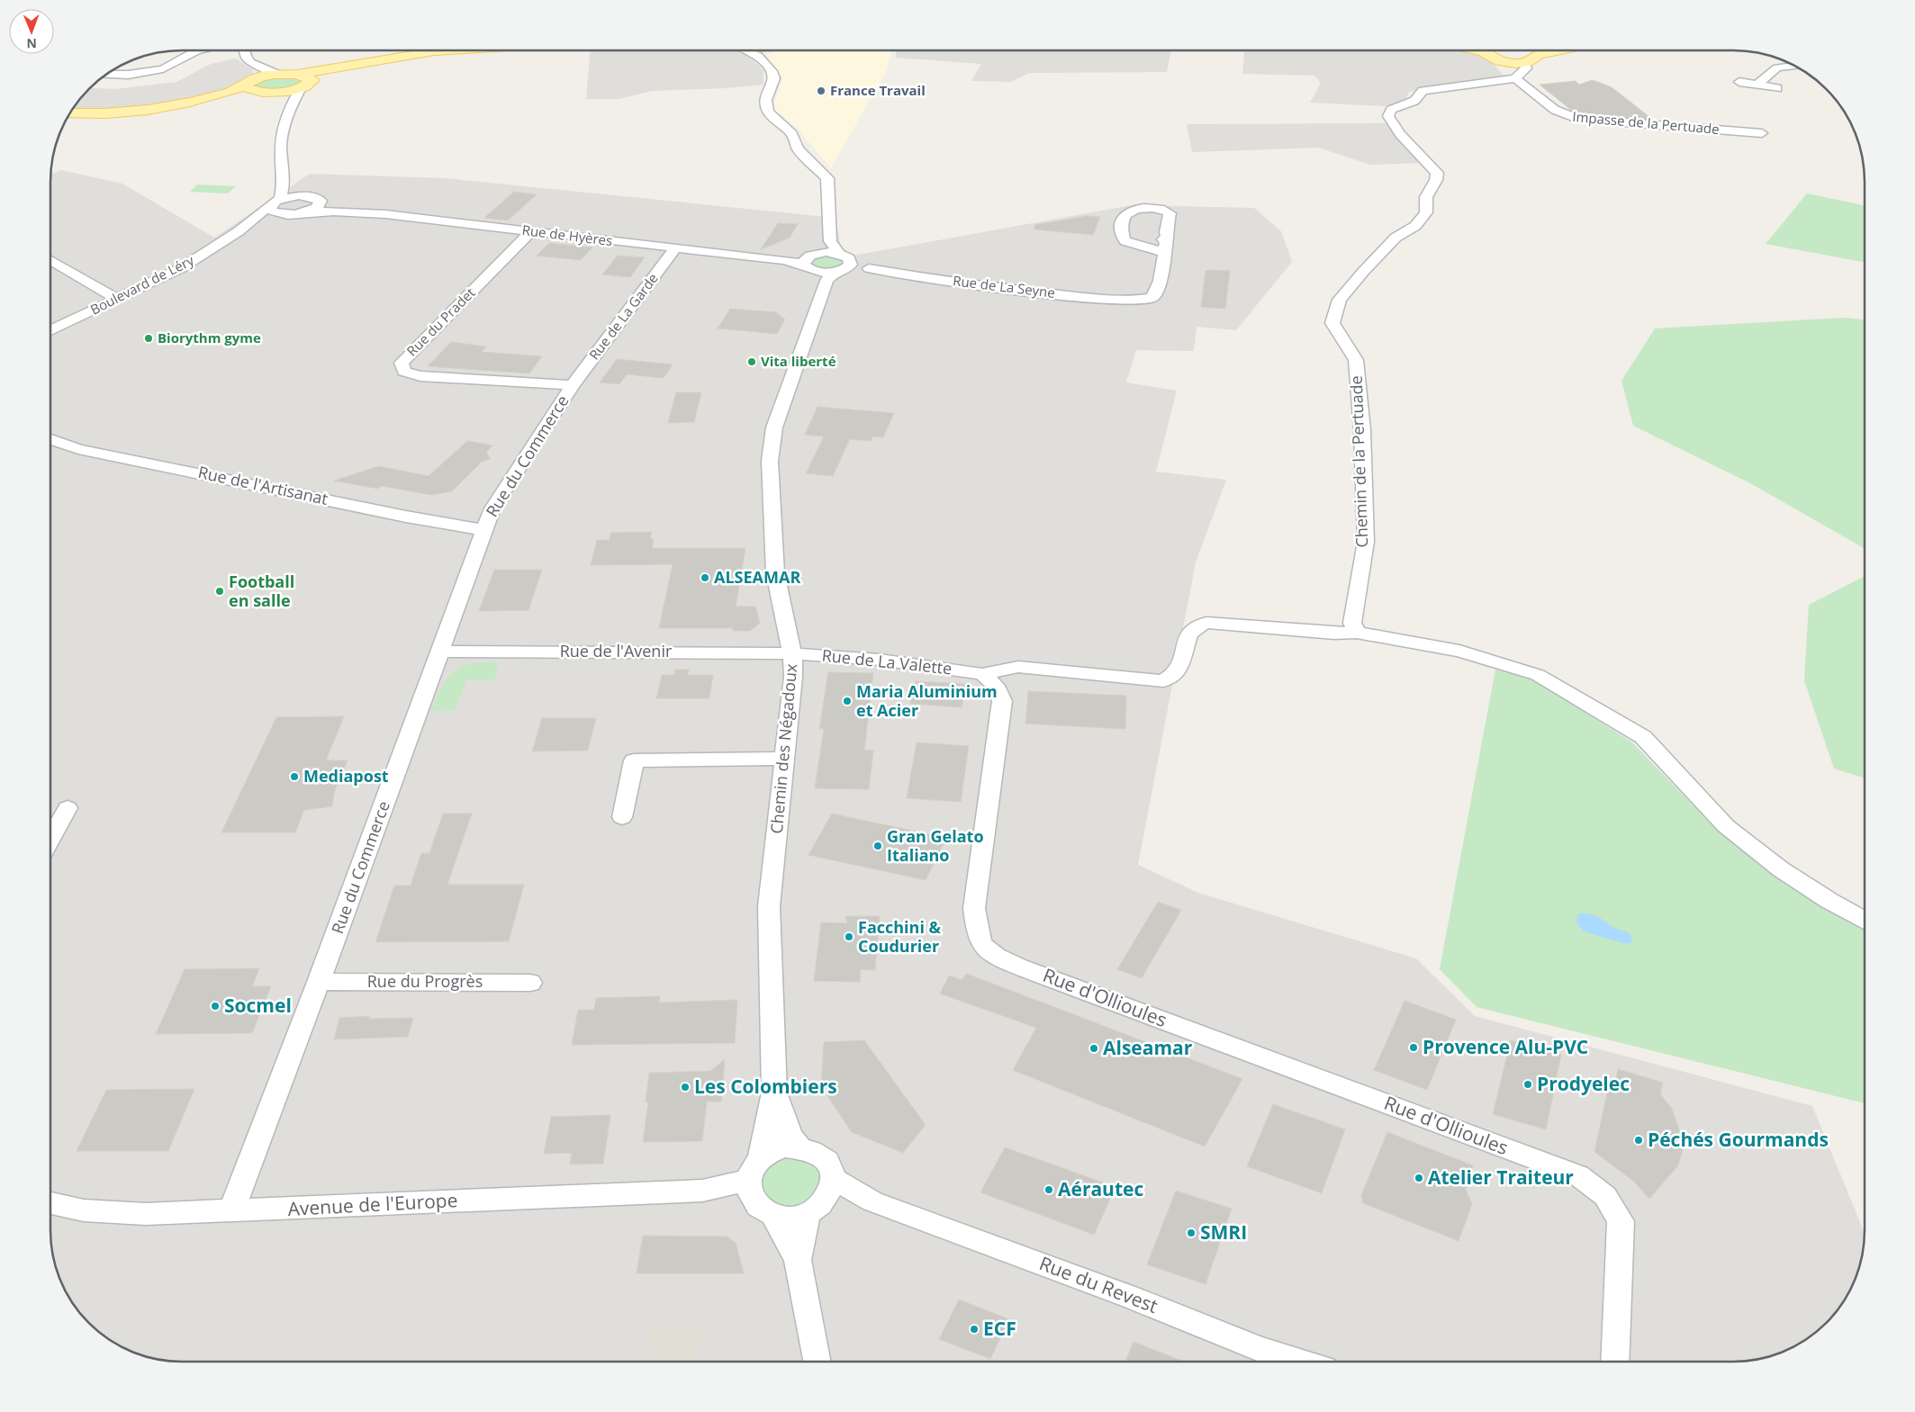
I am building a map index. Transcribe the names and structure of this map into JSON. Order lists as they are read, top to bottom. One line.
{"streets":{"street":["Impasse de la Pertuade","Rue de Hyères","Boulevard de Léry","Rue de La Seyne","Rue de La Garde","Rue du Pradet","Rue du Commerce","Chemin de la Pertuade","Rue de l'Artisanat","Rue de l'Avenir","Rue de La Valette","Chemin des Négadoux","Rue du Progrès","Rue d'Ollioules","Avenue de l'Europe","Rue du Revest"]},"crossings":[["Impasse de la Pertuade","Chemin de la Pertuade"],["Rue de Hyères","Boulevard de Léry"],["Rue de Hyères","Rue de La Seyne"],["Rue de Hyères","Rue de La Garde"],["Rue de Hyères","Rue du Pradet"],["Rue de Hyères","Chemin des Négadoux"],["Rue de La Seyne","Chemin des Négadoux"],["Rue de La Garde","Rue du Pradet"],["Rue de La Garde","Rue du Commerce"],["Rue du Pradet","Rue du Commerce"],["Rue du Commerce","Rue de l'Artisanat"],["Rue du Commerce","Rue de l'Avenir"],["Rue du Commerce","Rue du Progrès"],["Rue du Commerce","Avenue de l'Europe"],["Rue de l'Avenir","Rue de La Valette"],["Rue de l'Avenir","Chemin des Négadoux"],["Rue de La Valette","Chemin des Négadoux"],["Rue de La Valette","Rue d'Ollioules"],["Chemin des Négadoux","Avenue de l'Europe"],["Chemin des Négadoux","Rue du Revest"],["Avenue de l'Europe","Rue du Revest"]],"places":["France Travail","Biorythm gyme","Vita liberté","ALSEAMAR","Football en salle","Maria Aluminium et Acier","Mediapost","Gran Gelato Italiano","Facchini & Coudurier","Socmel","Provence Alu-PVC","Alseamar","Prodyelec","Les Colombiers","Péchés Gourmands","Atelier Traiteur","Aérautec","SMRI","ECF"],"north":"bottom"}
